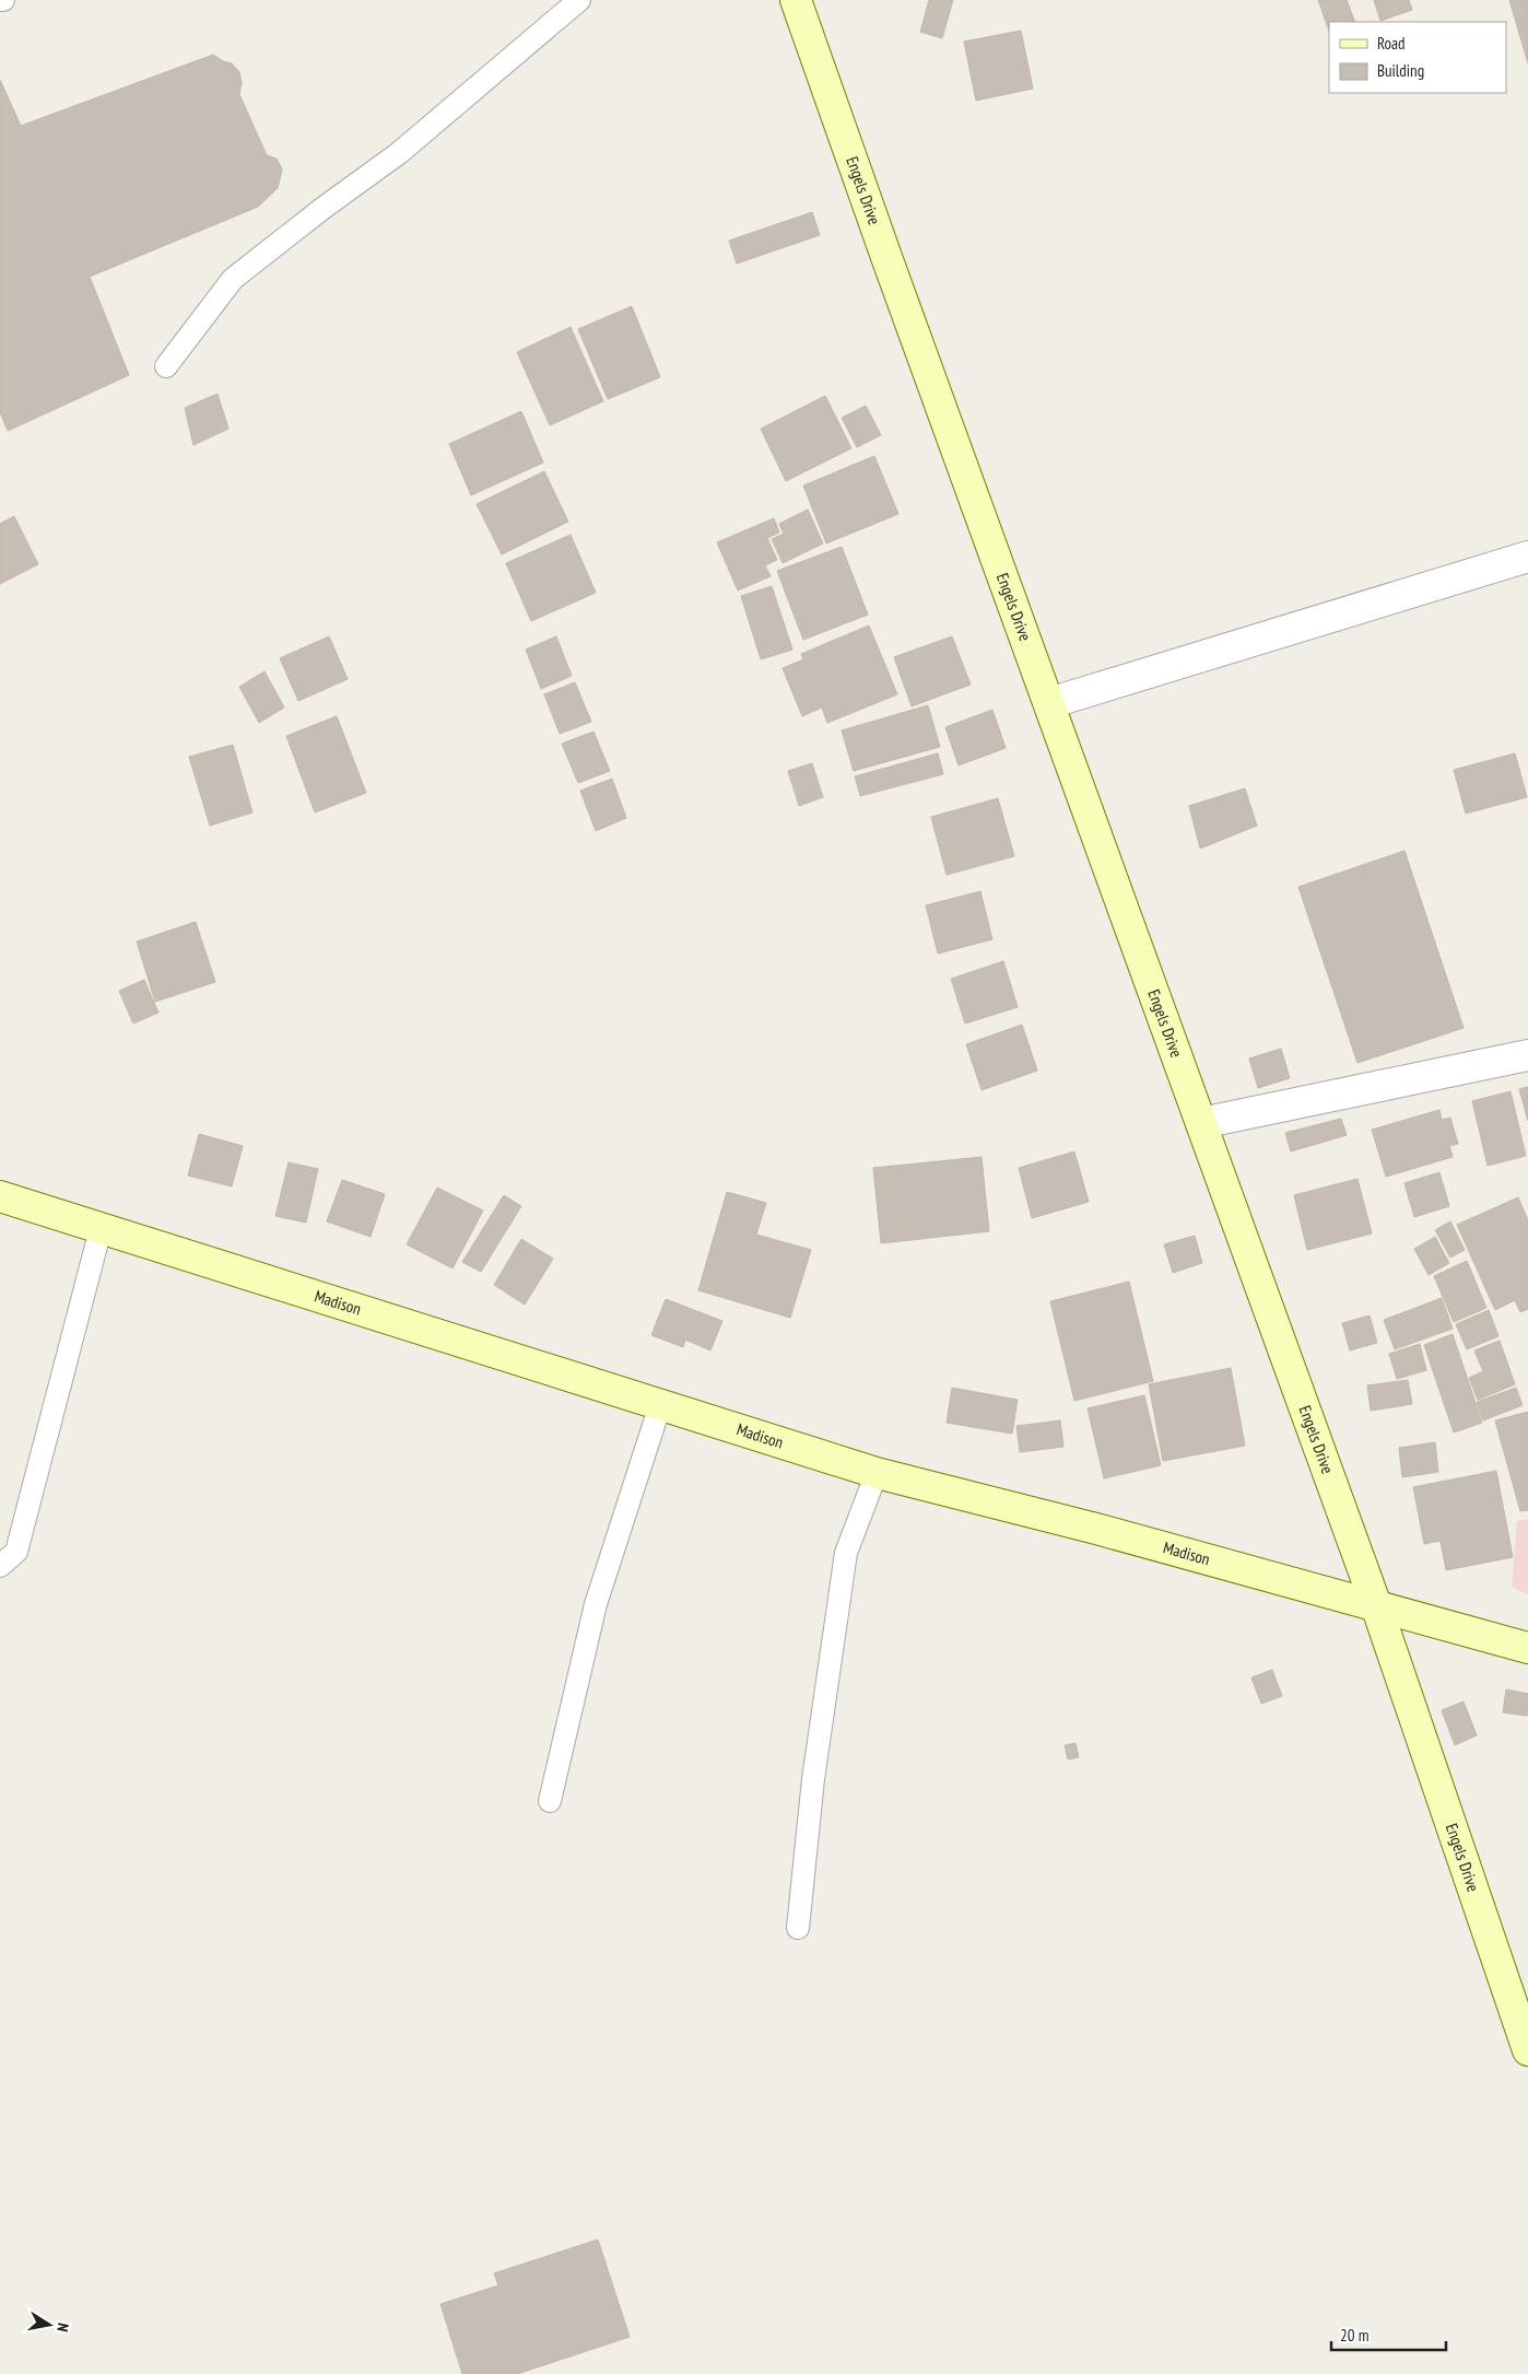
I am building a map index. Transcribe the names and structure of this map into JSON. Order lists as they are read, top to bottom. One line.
{"streets":{"street":["Engels Drive","Madison"]},"crossings":[["Engels Drive","Madison"]],"legend":["Road","Building"],"scale_bar":"20 m","north":"right"}
